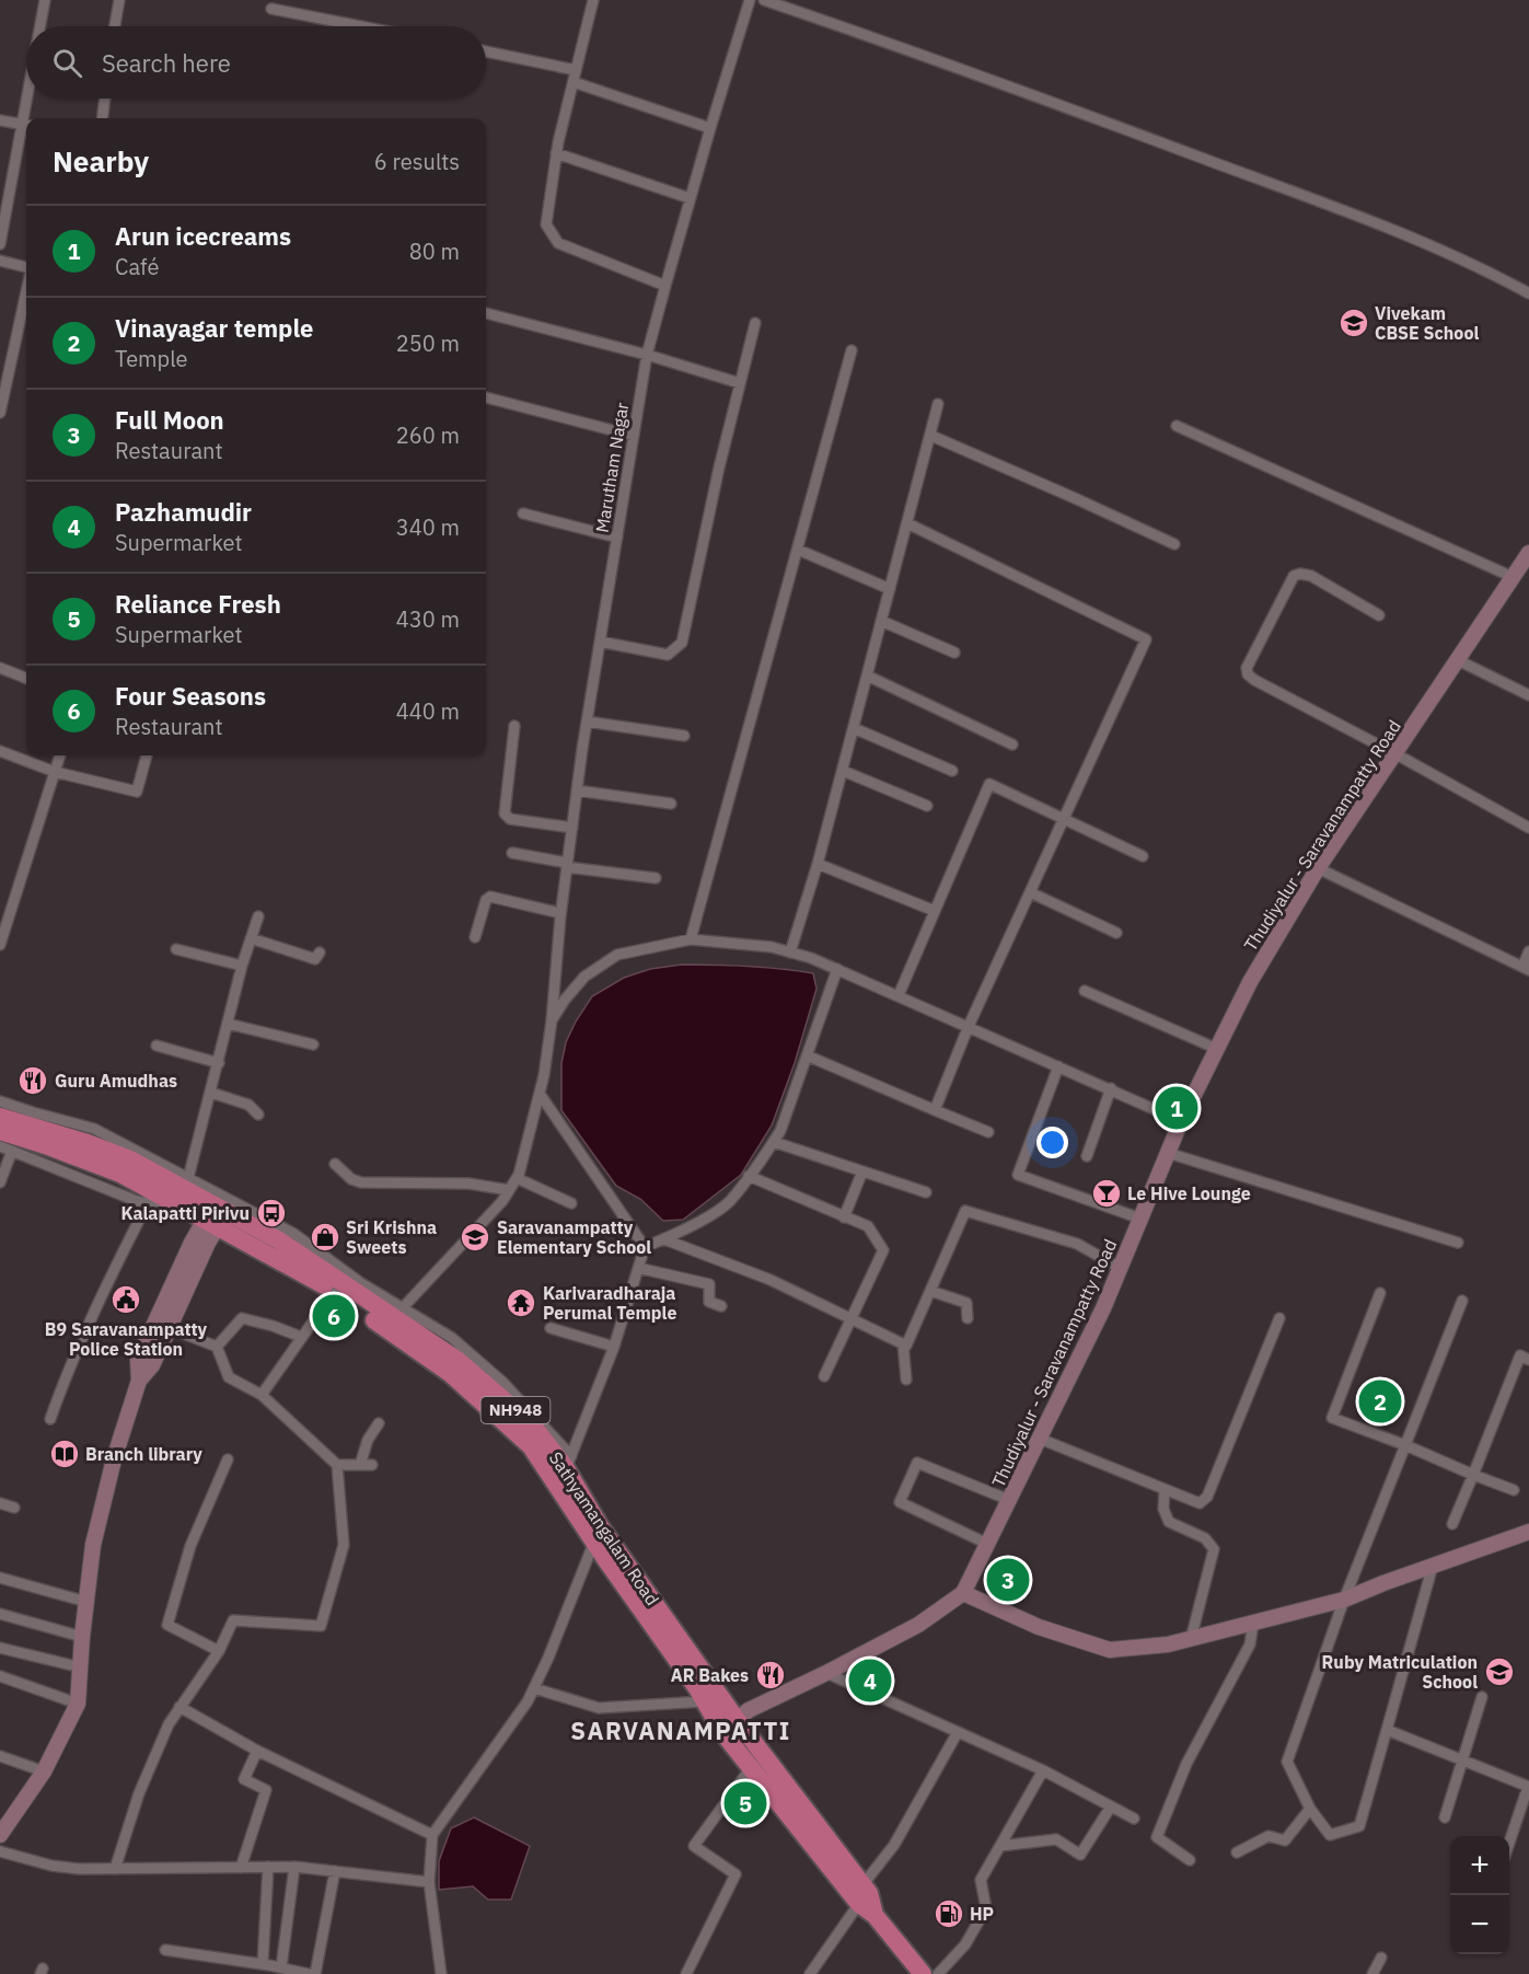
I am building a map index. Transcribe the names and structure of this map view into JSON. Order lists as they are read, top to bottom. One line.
{"streets":{"highway":["NH948","Sathyamangalam Road"],"main road":["Thudiyalur - Saravanampatty Road"],"street":["Marutham Nagar"]},"crossings":[["Marutham Nagar","Sathyamangalam Road"],["Thudiyalur - Saravanampatty Road","NH948"],["Thudiyalur - Saravanampatty Road","Sathyamangalam Road"],["NH948","Sathyamangalam Road"]],"districts":["SARVANAMPATTI"],"places":{"school or university":["Vivekam CBSE School","Saravanampatty Elementary School","Ruby Matriculation School"],"restaurant":["Guru Amudhas","AR Bakes"],"bar":["Le Hive Lounge"],"bus stop":["Kalapatti Pirivu"],"shop":["Sri Krishna Sweets"],"public building":["B9 Saravanampatty Police Station"],"temple":["Karivaradharaja Perumal Temple"],"library":["Branch library"],"fuel station":["HP"]},"page":{"search":"Search here","heading":["Nearby","6 results"],"list":[{"mark":"1","name":"Arun icecreams","note":"Café","value":"80 m"},{"mark":"2","name":"Vinayagar temple","note":"Temple","value":"250 m"},{"mark":"3","name":"Full Moon","note":"Restaurant","value":"260 m"},{"mark":"4","name":"Pazhamudir","note":"Supermarket","value":"340 m"},{"mark":"5","name":"Reliance Fresh","note":"Supermarket","value":"430 m"},{"mark":"6","name":"Four Seasons","note":"Restaurant","value":"440 m"}],"pins":["1","6","2","3","4","5"],"map_buttons":["+","−"]}}
